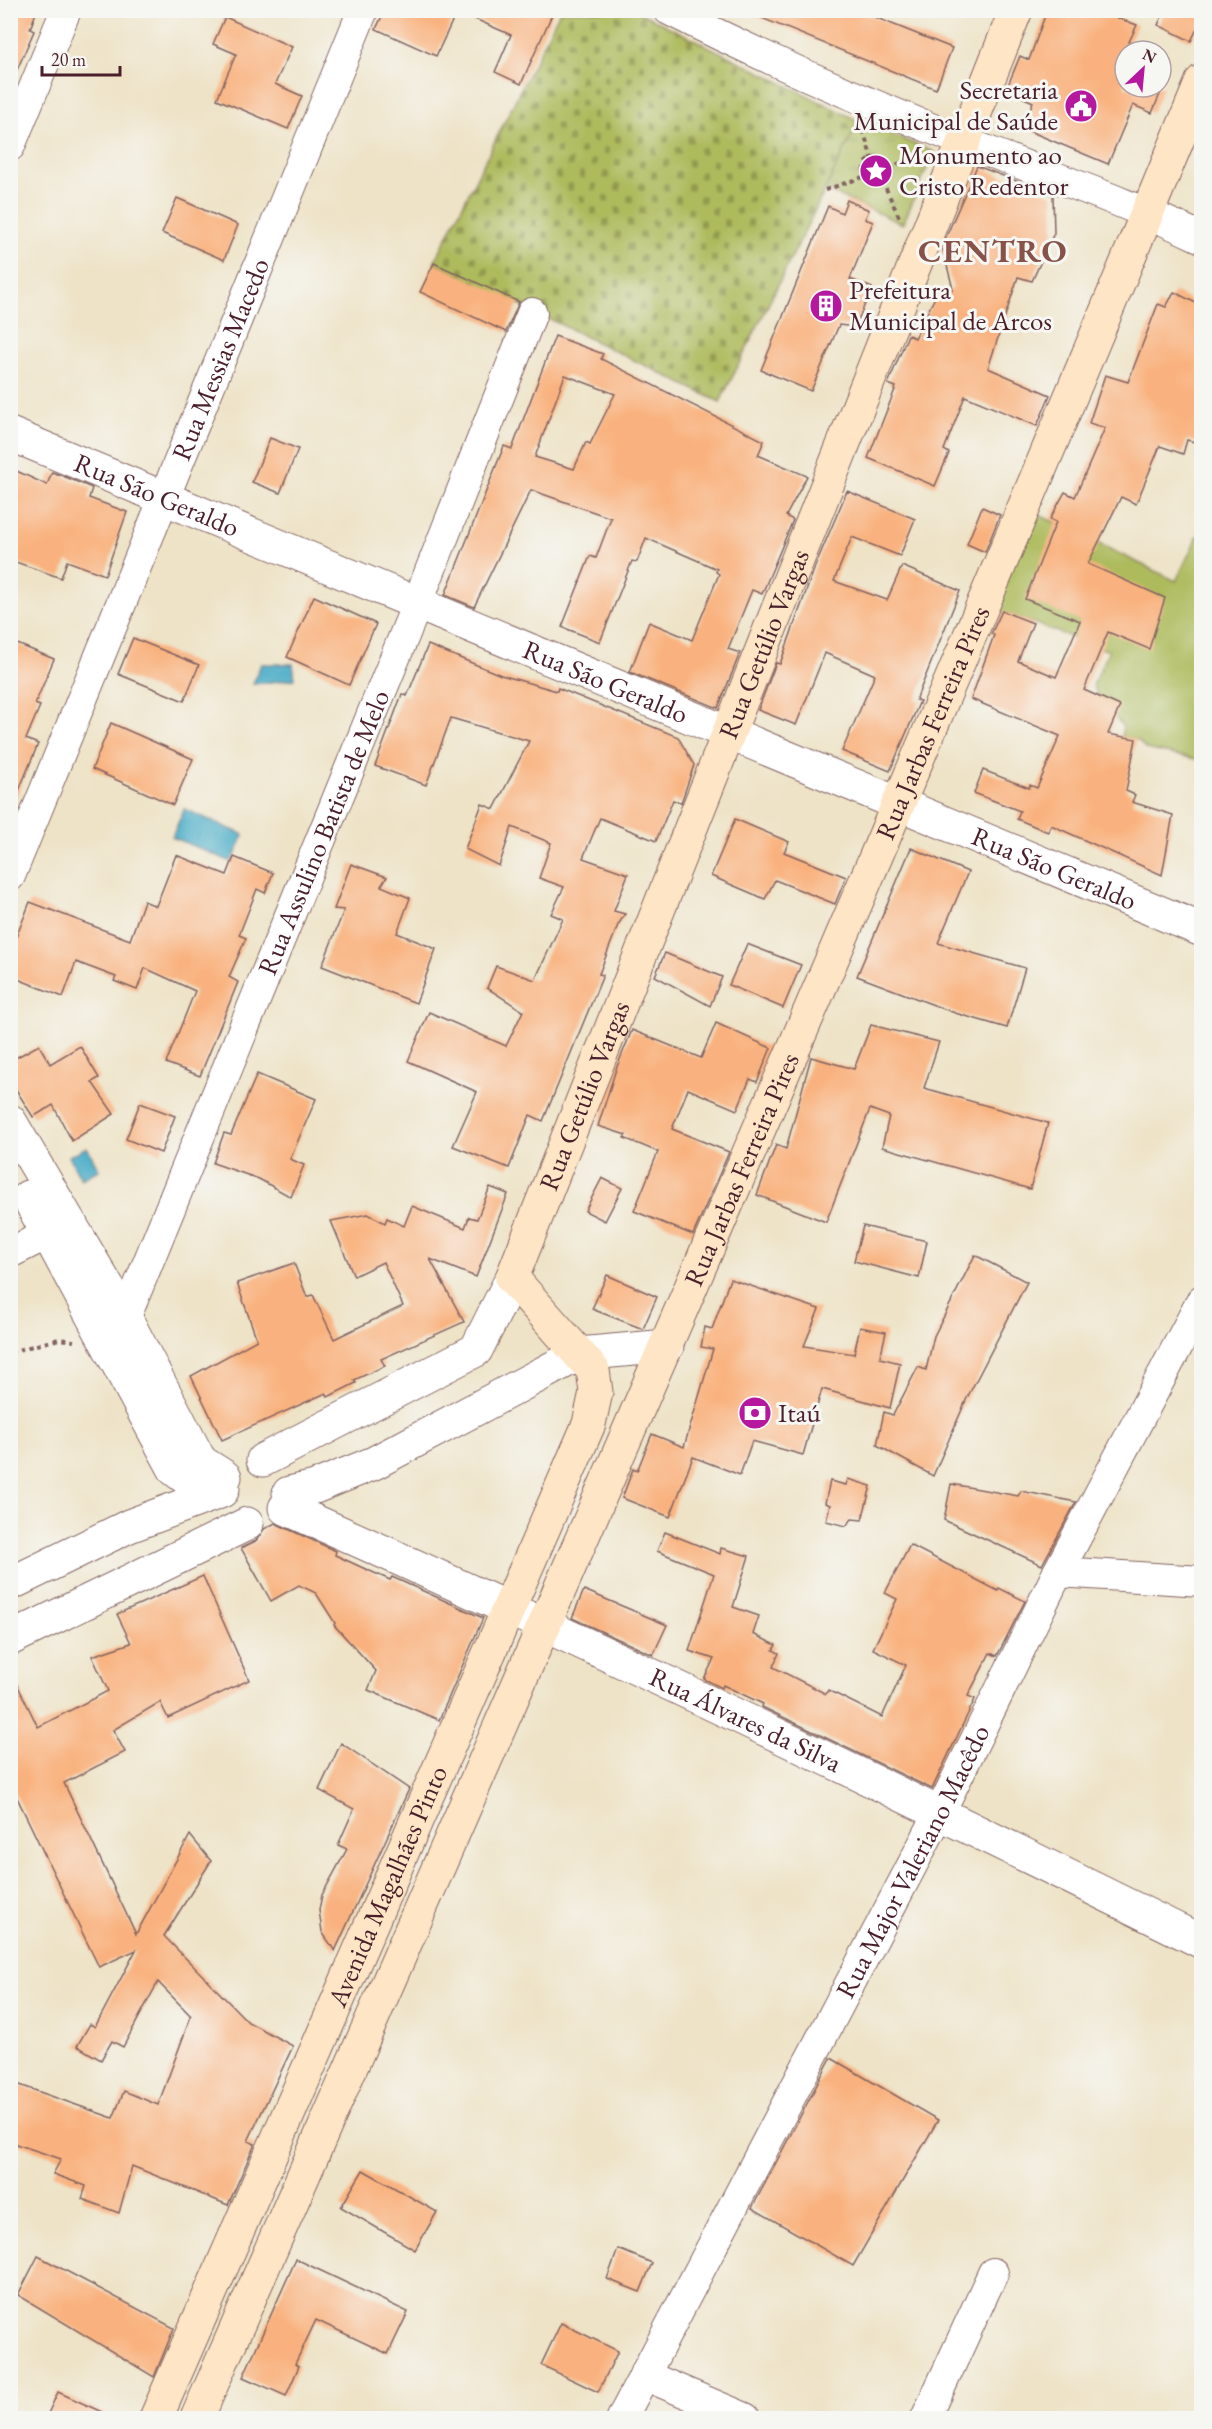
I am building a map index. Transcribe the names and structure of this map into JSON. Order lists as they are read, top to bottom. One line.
{"streets":{"main road":["Rua Getúlio Vargas","Rua Jarbas Ferreira Pires","Avenida Magalhães Pinto"],"street":["Rua Messias Macedo","Rua São Geraldo","Rua Assulino Batista de Melo","Rua Álvares da Silva","Rua Major Valeriano Macêdo"]},"crossings":[["Rua Messias Macedo","Rua São Geraldo"],["Rua São Geraldo","Rua Getúlio Vargas"],["Rua São Geraldo","Rua Jarbas Ferreira Pires"],["Rua São Geraldo","Rua Assulino Batista de Melo"],["Rua Getúlio Vargas","Rua Álvares da Silva"],["Rua Jarbas Ferreira Pires","Avenida Magalhães Pinto"],["Rua Álvares da Silva","Rua Major Valeriano Macêdo"],["Rua Álvares da Silva","Avenida Magalhães Pinto"]],"districts":["CENTRO"],"places":{"public building":["Secretaria Municipal de Saúde"],"place":["Monumento ao Cristo Redentor"],"building":["Prefeitura Municipal de Arcos"],"bank":["Itaú"]},"scale_bar":"20 m","north":"top right"}
